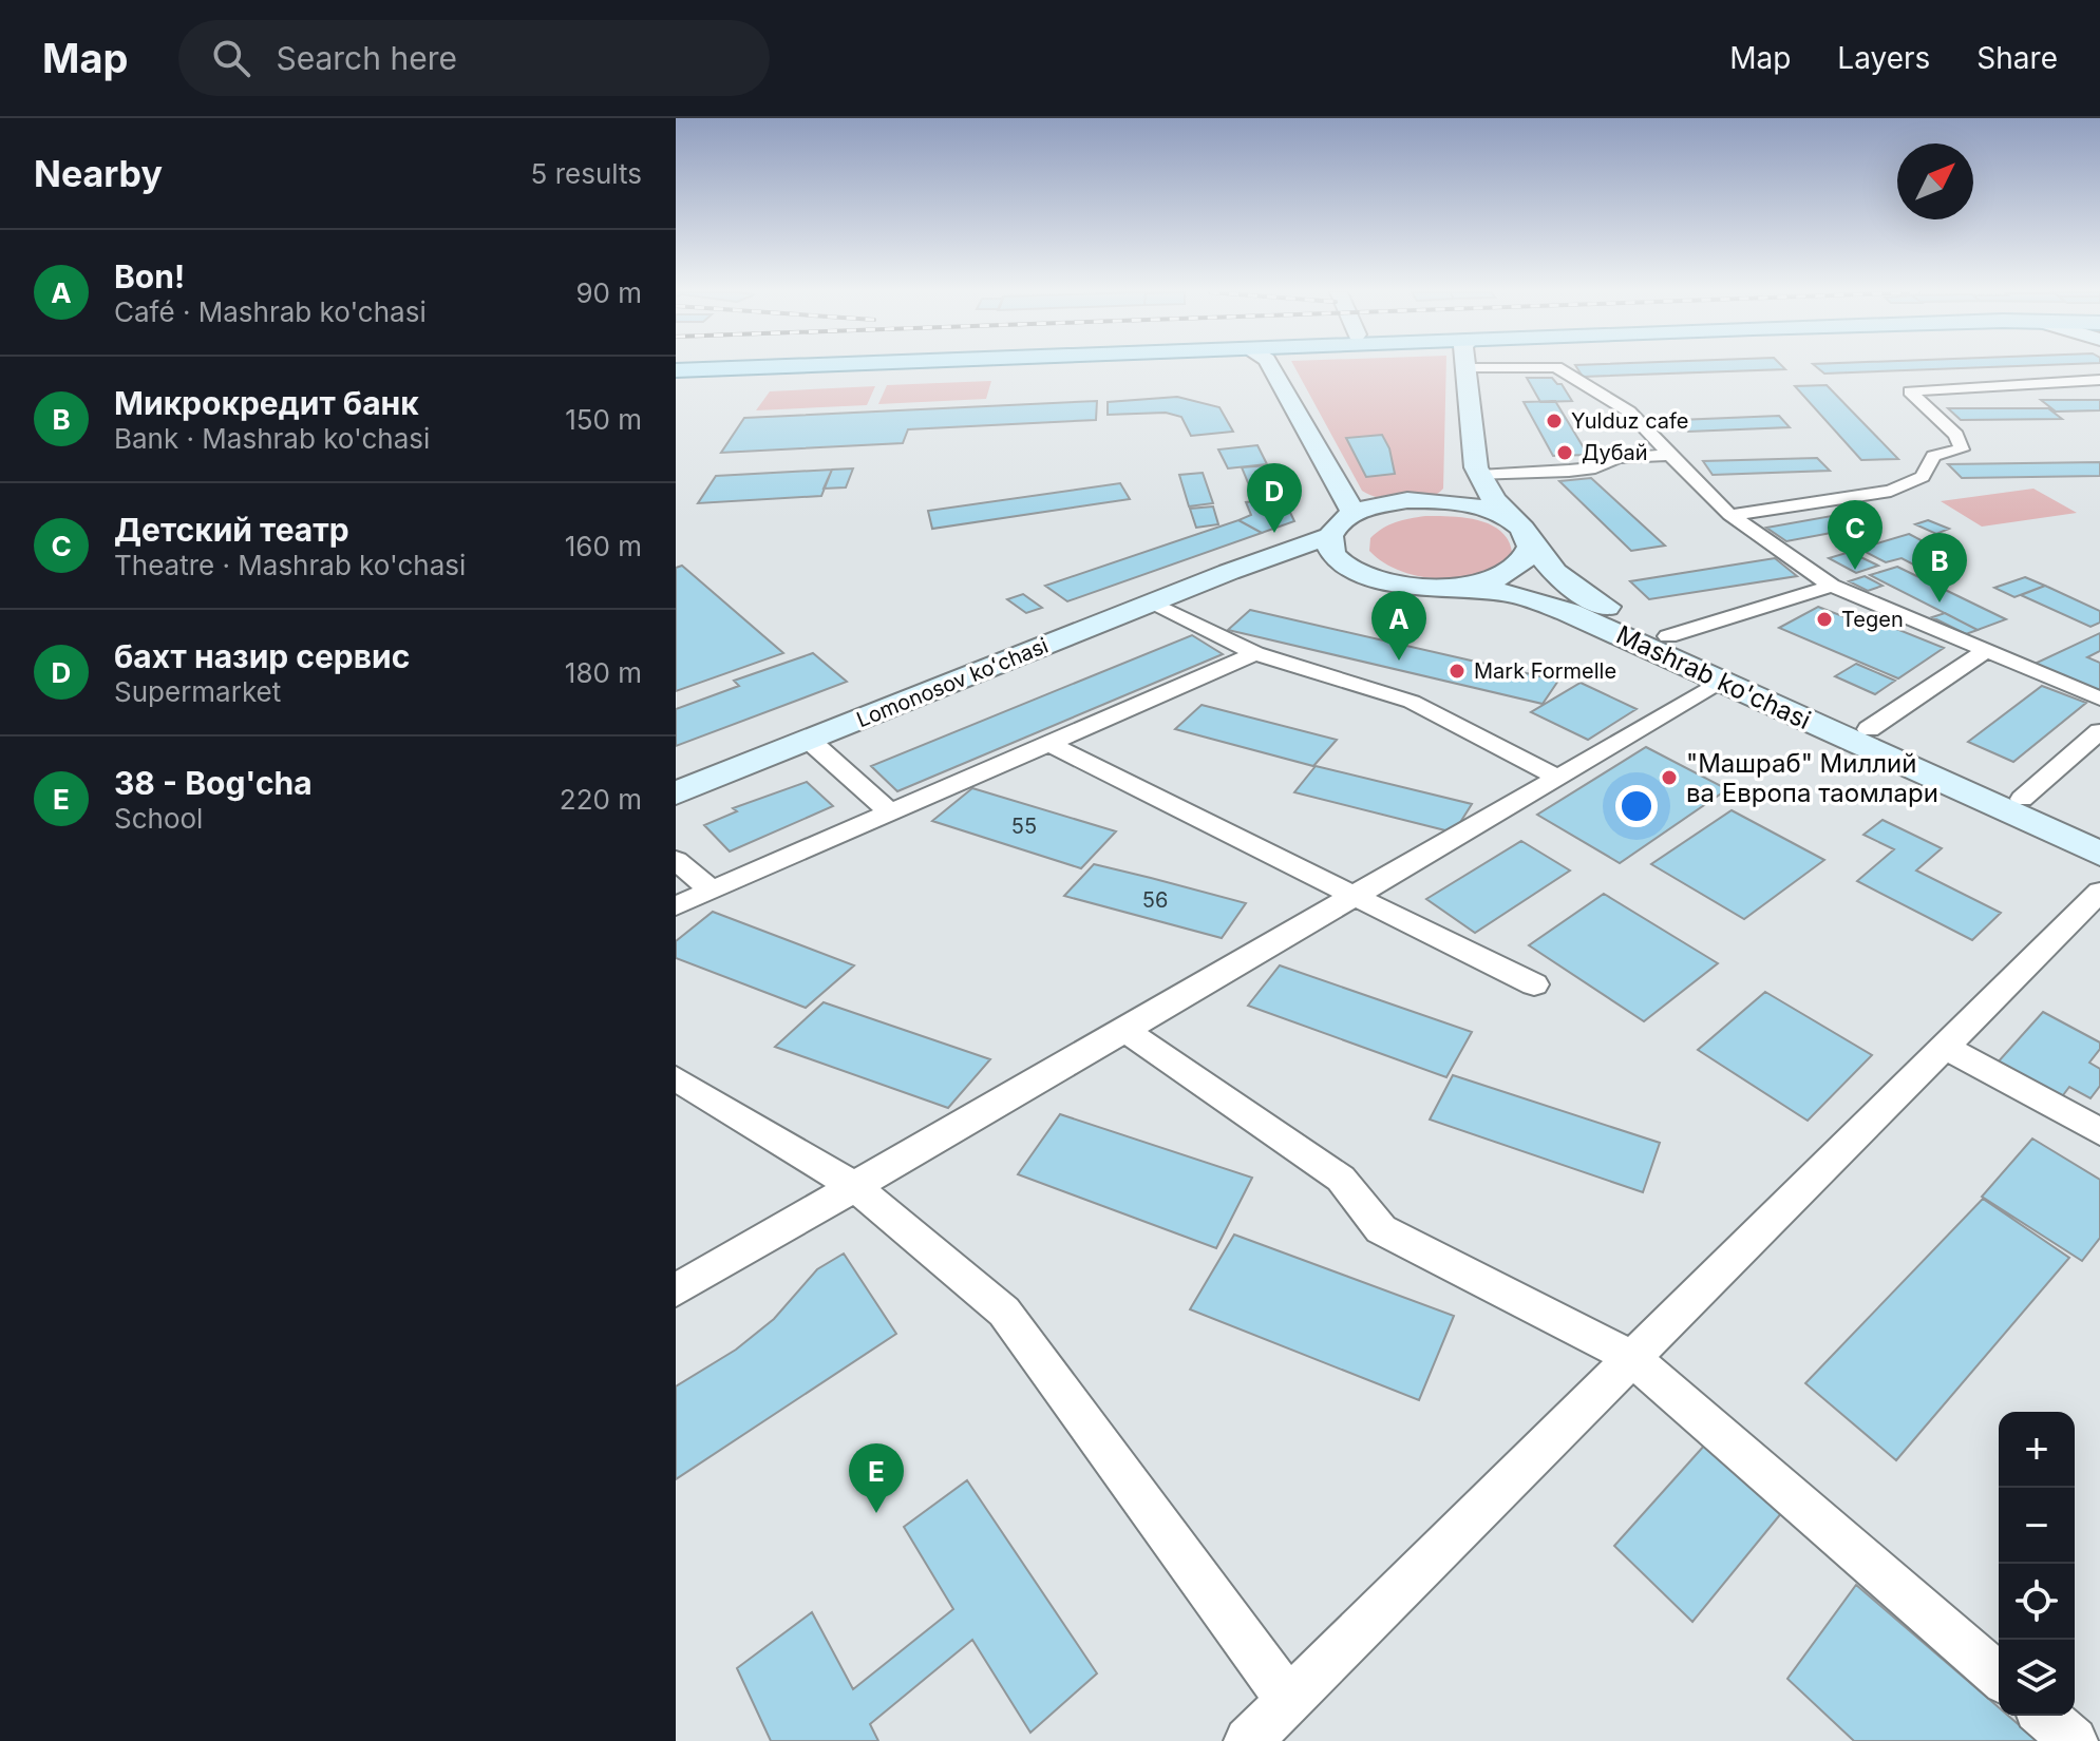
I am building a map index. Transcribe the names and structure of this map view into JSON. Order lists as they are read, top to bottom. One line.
{"streets":{"main road":["Mashrab ko'chasi","Lomonosov koʻchasi"]},"crossings":[["Mashrab ko'chasi","Lomonosov koʻchasi"]],"places":["Yulduz cafe","Дубай","Tegen","Mark Formelle","\"Машраб\" Миллий ва Европа таомлари"],"house_numbers":["55","56"],"north":"top right","page":{"header":"Map","search":"Search here","nav":["Map","Layers","Share"],"heading":["Nearby","5 results"],"list":[{"mark":"A","name":"Bon!","note":"Café · Mashrab ko'chasi","value":"90 m"},{"mark":"B","name":"Микрокредит банк","note":"Bank · Mashrab ko'chasi","value":"150 m"},{"mark":"C","name":"Детский театр","note":"Theatre · Mashrab ko'chasi","value":"160 m"},{"mark":"D","name":"бахт назир сервис","note":"Supermarket","value":"180 m"},{"mark":"E","name":"38 - Bog'cha","note":"School","value":"220 m"}],"pins":["D","C","B","A","E"],"map_buttons":["+","−"]}}
